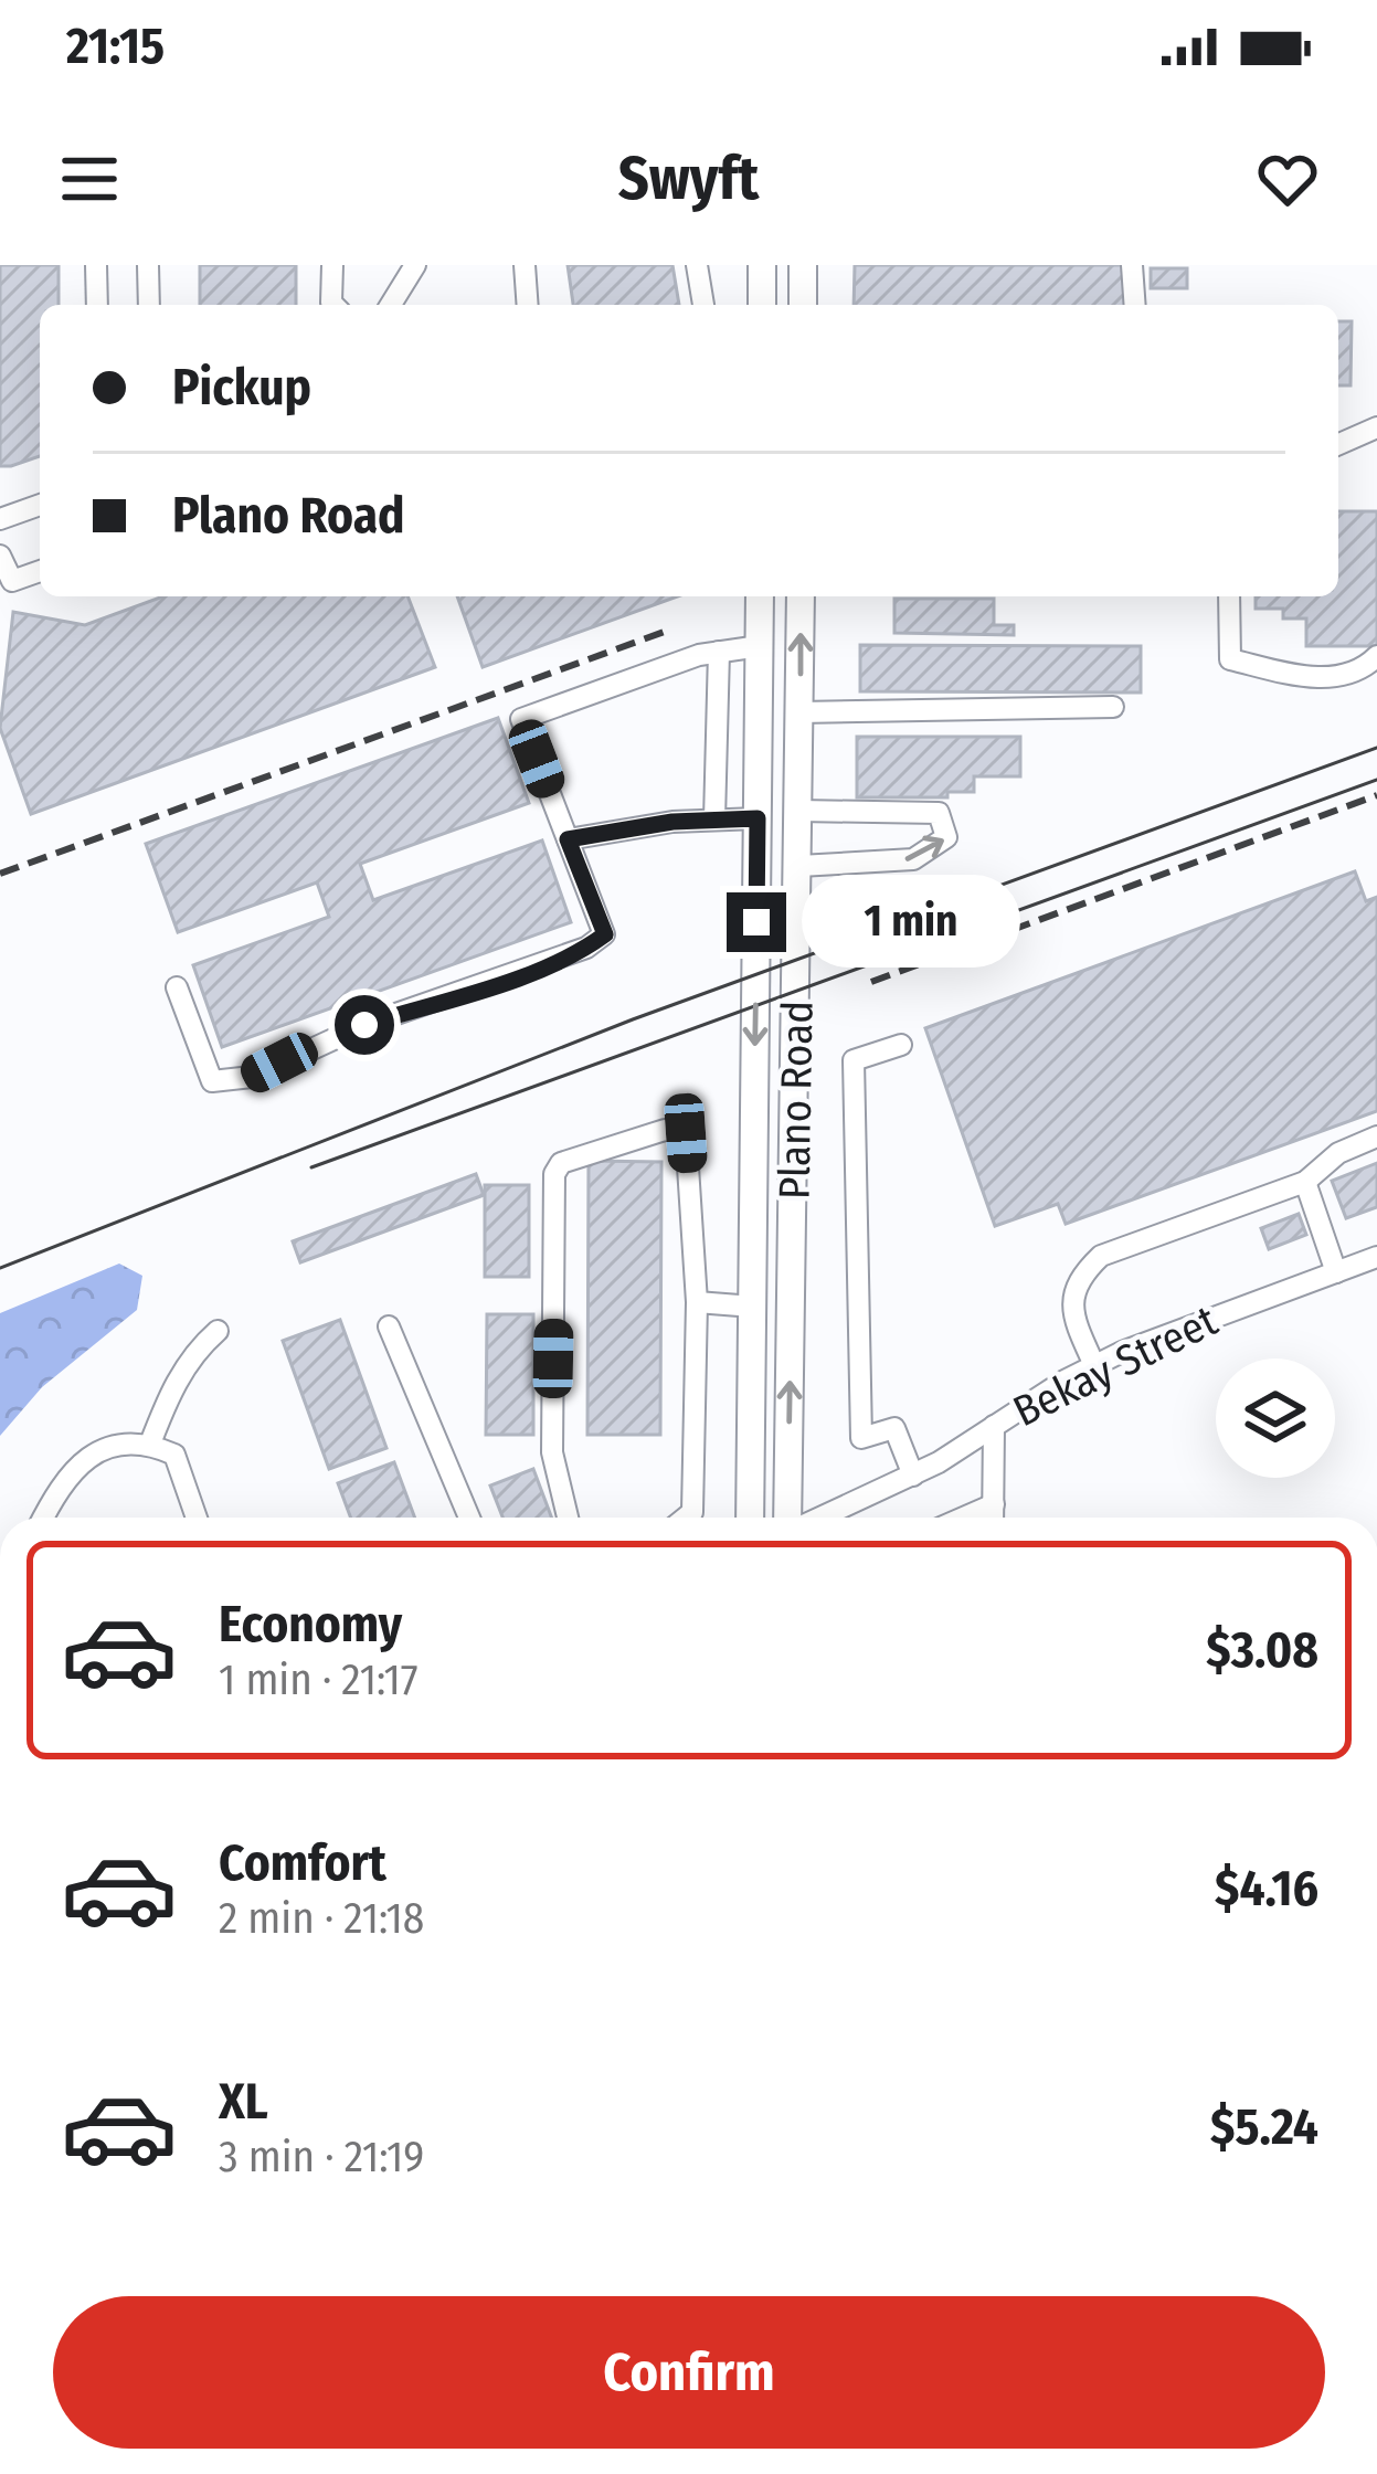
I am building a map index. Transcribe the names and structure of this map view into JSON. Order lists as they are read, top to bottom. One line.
{"streets":{"main road":["Plano Road"],"street":["Bekay Street"]},"page":{"status":"21:15","header":"Swyft","banner":["Pickup","Plano Road"],"bubble":"1 min","list":[{"name":"Economy","note":"1 min · 21:17","value":"$3.08"},{"name":"Comfort","note":"2 min · 21:18","value":"$4.16"},{"name":"XL","note":"3 min · 21:19","value":"$5.24"}],"buttons":"Confirm"}}
